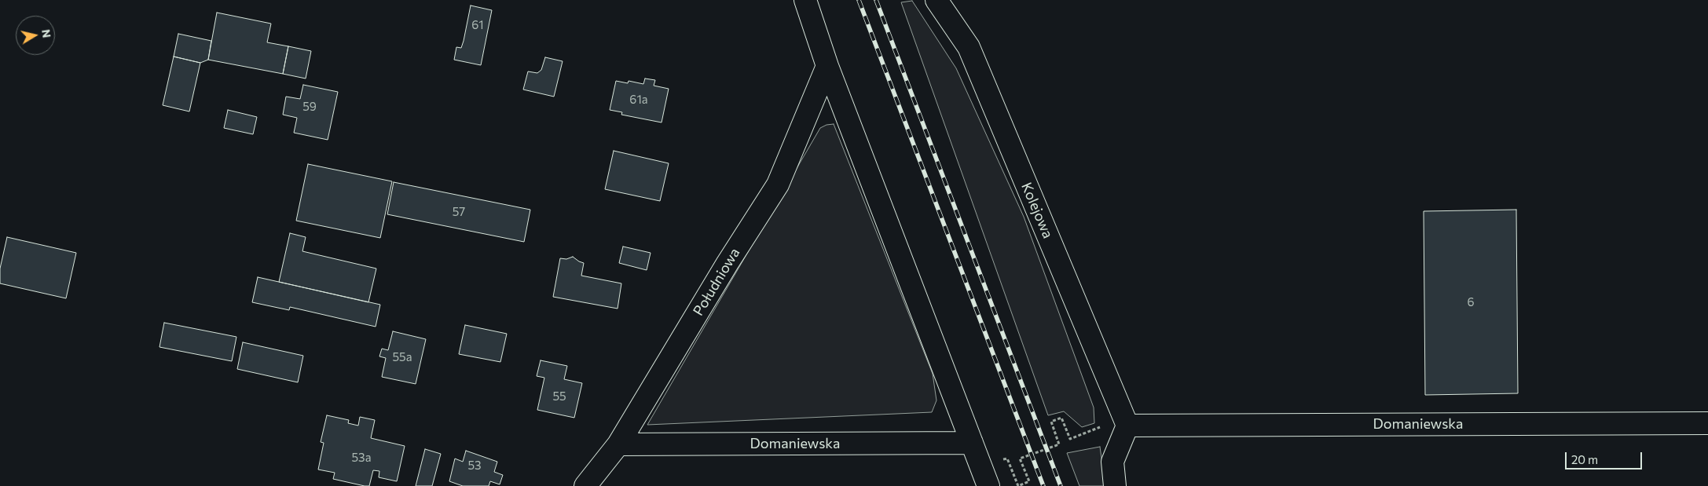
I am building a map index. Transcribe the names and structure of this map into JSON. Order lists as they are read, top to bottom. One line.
{"streets":{"street":["Kolejowa","Południowa","Domaniewska"]},"crossings":[["Kolejowa","Domaniewska"],["Południowa","Domaniewska"]],"house_numbers":["61","61a","59","57","6","55a","55","53a","53"],"scale_bar":"20 m","north":"right"}
